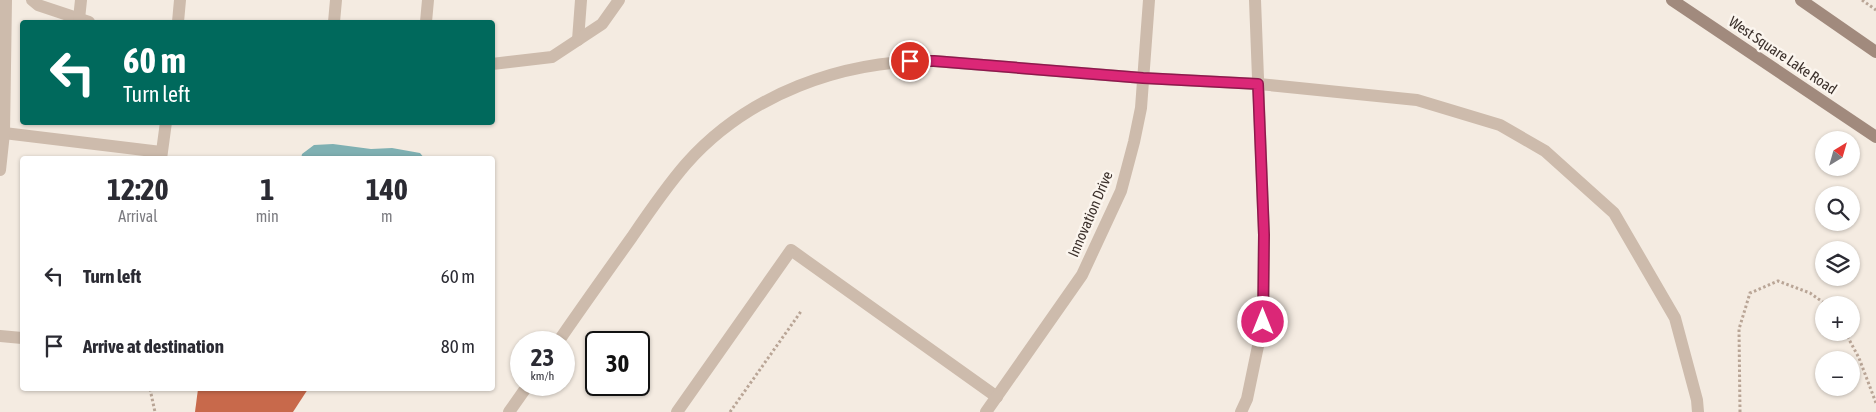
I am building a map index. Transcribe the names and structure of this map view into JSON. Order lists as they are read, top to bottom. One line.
{"streets":{"main road":["West Square Lake Road"],"street":["Innovation Drive"]},"north":"top right","page":{"turn":["60 m","Turn left"],"map_buttons":["+","−"],"eta":["12:20","Arrival","1","min","140","m"],"list":[{"name":"Turn left","value":"60 m"},{"name":"Arrive at destination","value":"80 m"}],"speed":"23 km/h","limit":"30"}}
